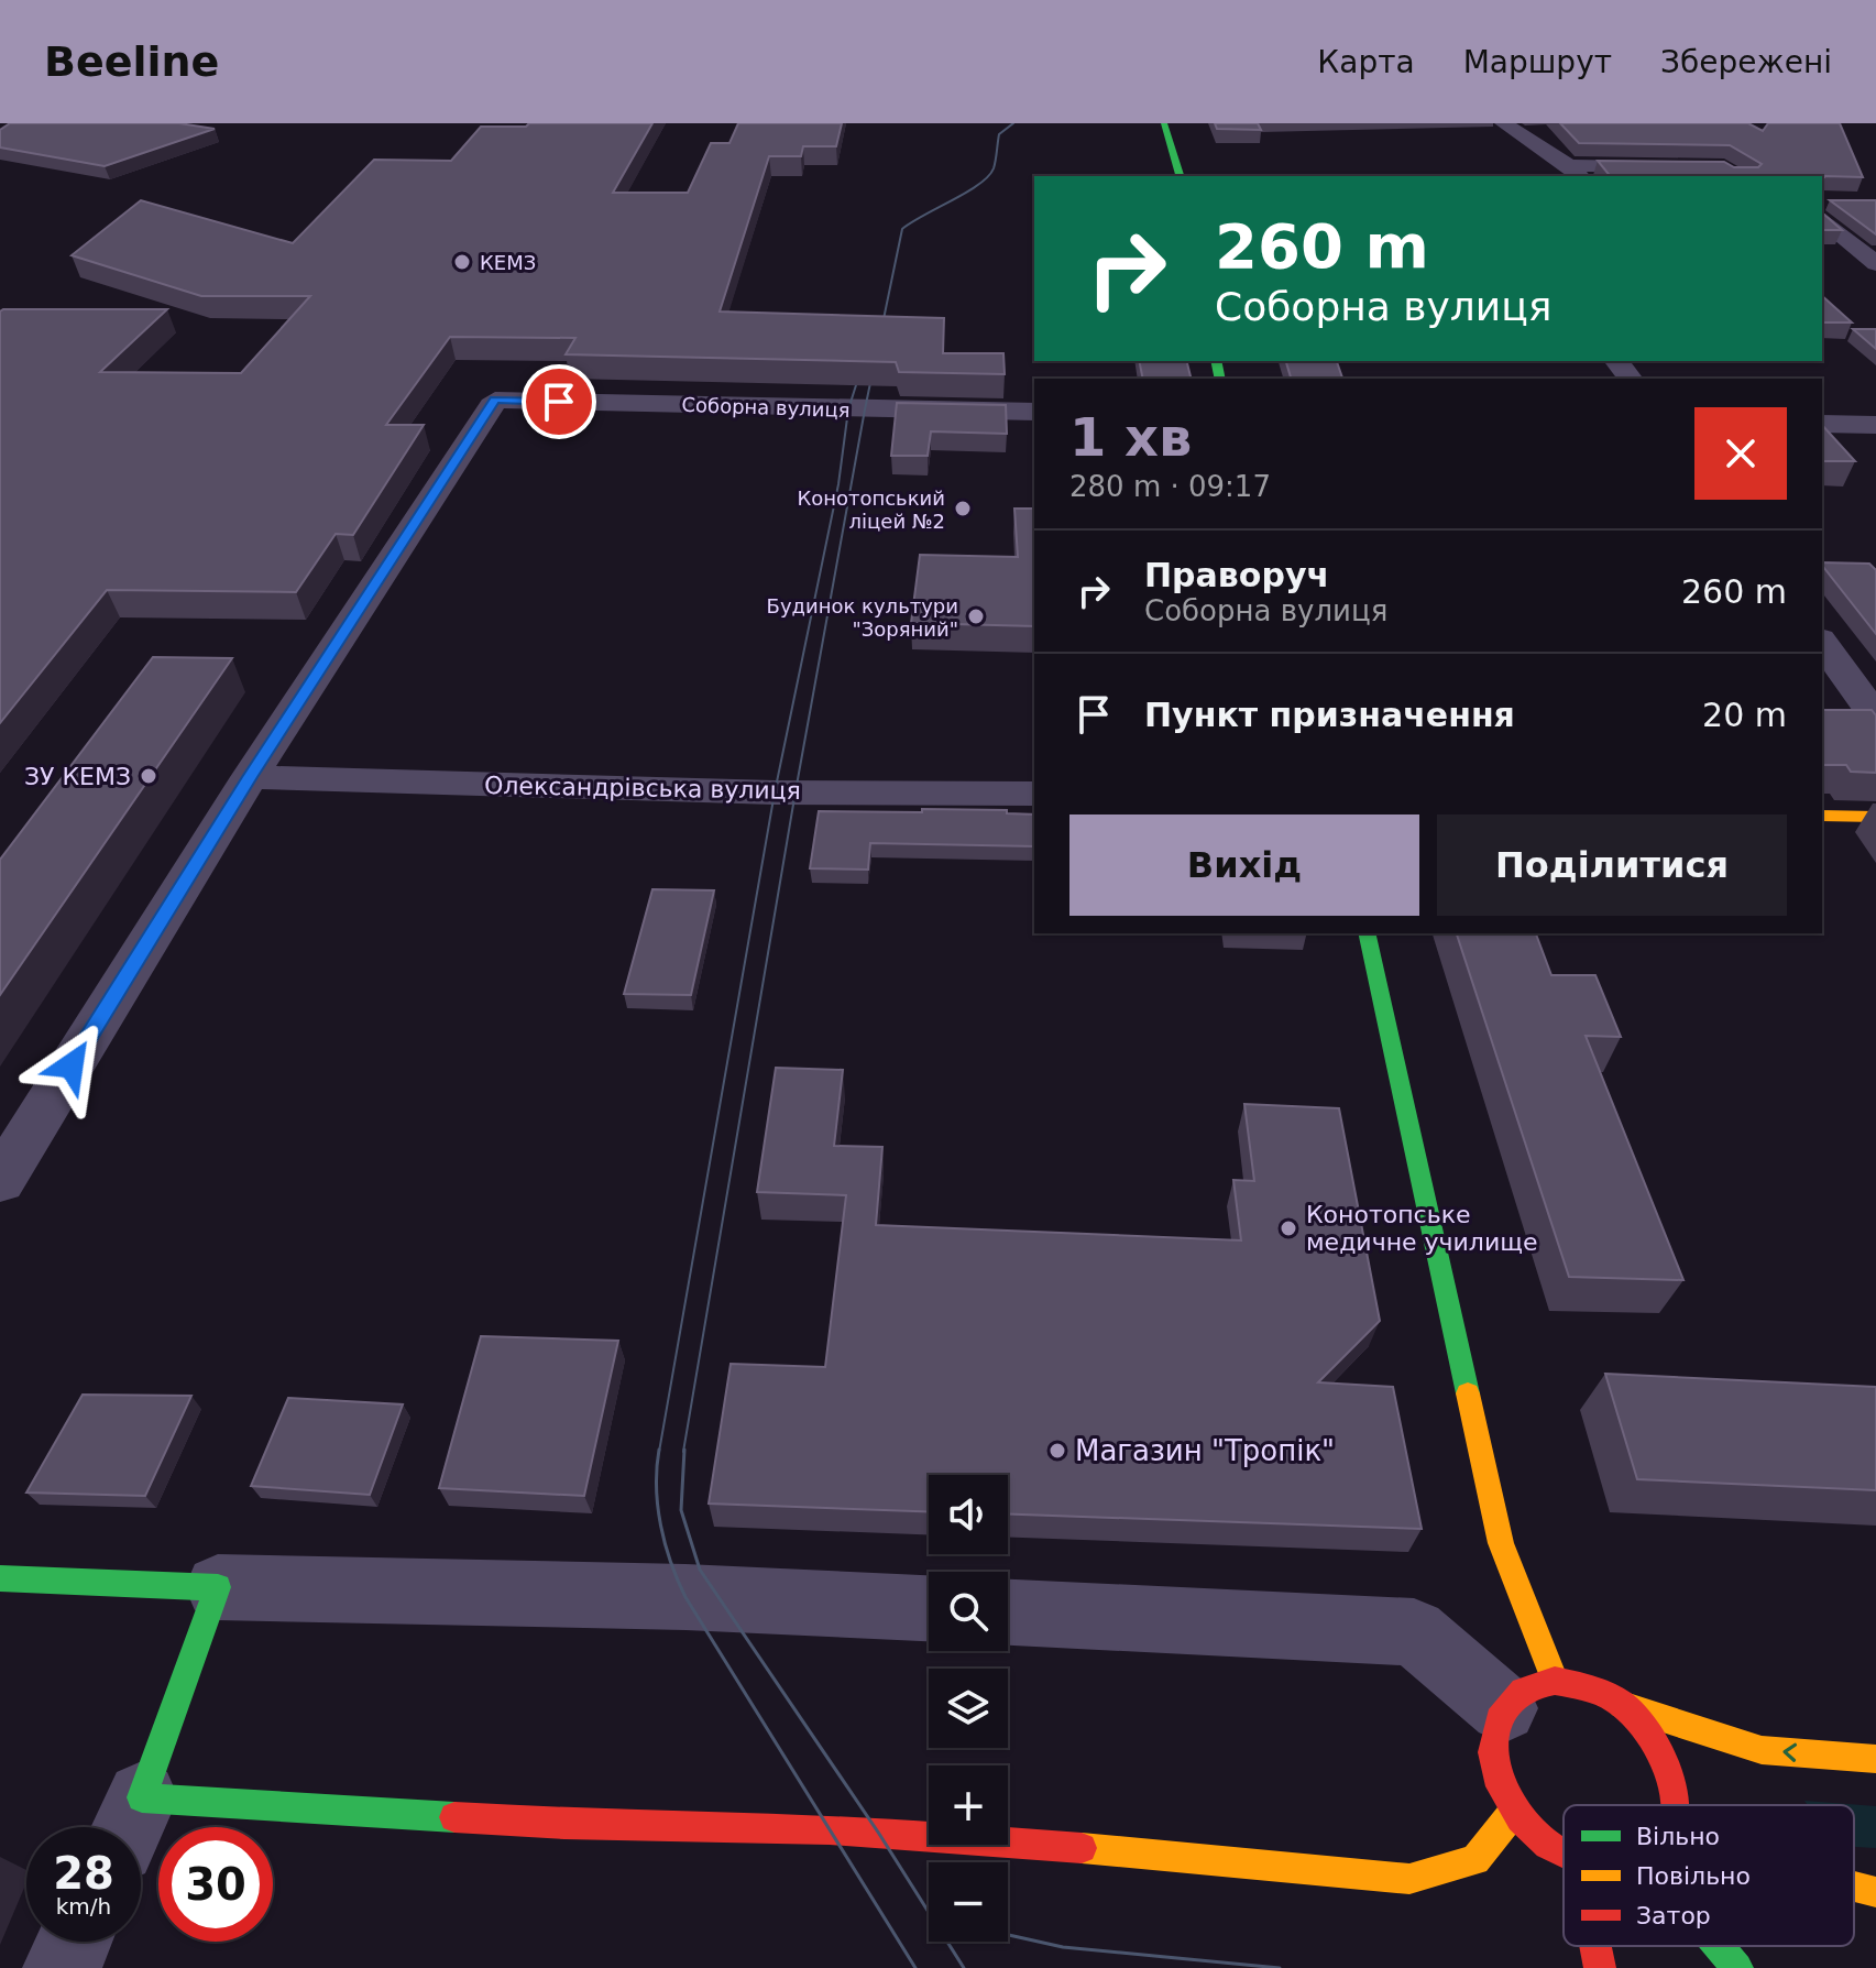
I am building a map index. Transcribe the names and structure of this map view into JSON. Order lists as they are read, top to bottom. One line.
{"streets":{"street":["Соборна вулиця","Олександрівська вулиця"]},"crossings":[["Соборна вулиця","Олександрівська вулиця"]],"places":["КЕМЗ","Конотопський ліцей №2","Будинок культури \"Зоряний\"","ЗУ КЕМЗ","Конотопське медичне училище","Магазин \"Тропік\""],"legend":["Вільно","Повільно","Затор"],"page":{"header":"Beeline","nav":["Карта","Маршрут","Збережені"],"turn":["260 m","Соборна вулиця"],"heading":["1 хв","280 m · 09:17"],"list":[{"name":"Праворуч","note":"Соборна вулиця","value":"260 m"},{"name":"Пункт призначення","value":"20 m"}],"buttons":["Вихід","Поділитися"],"map_buttons":["+","−"],"speed":"28 km/h","limit":"30"}}
